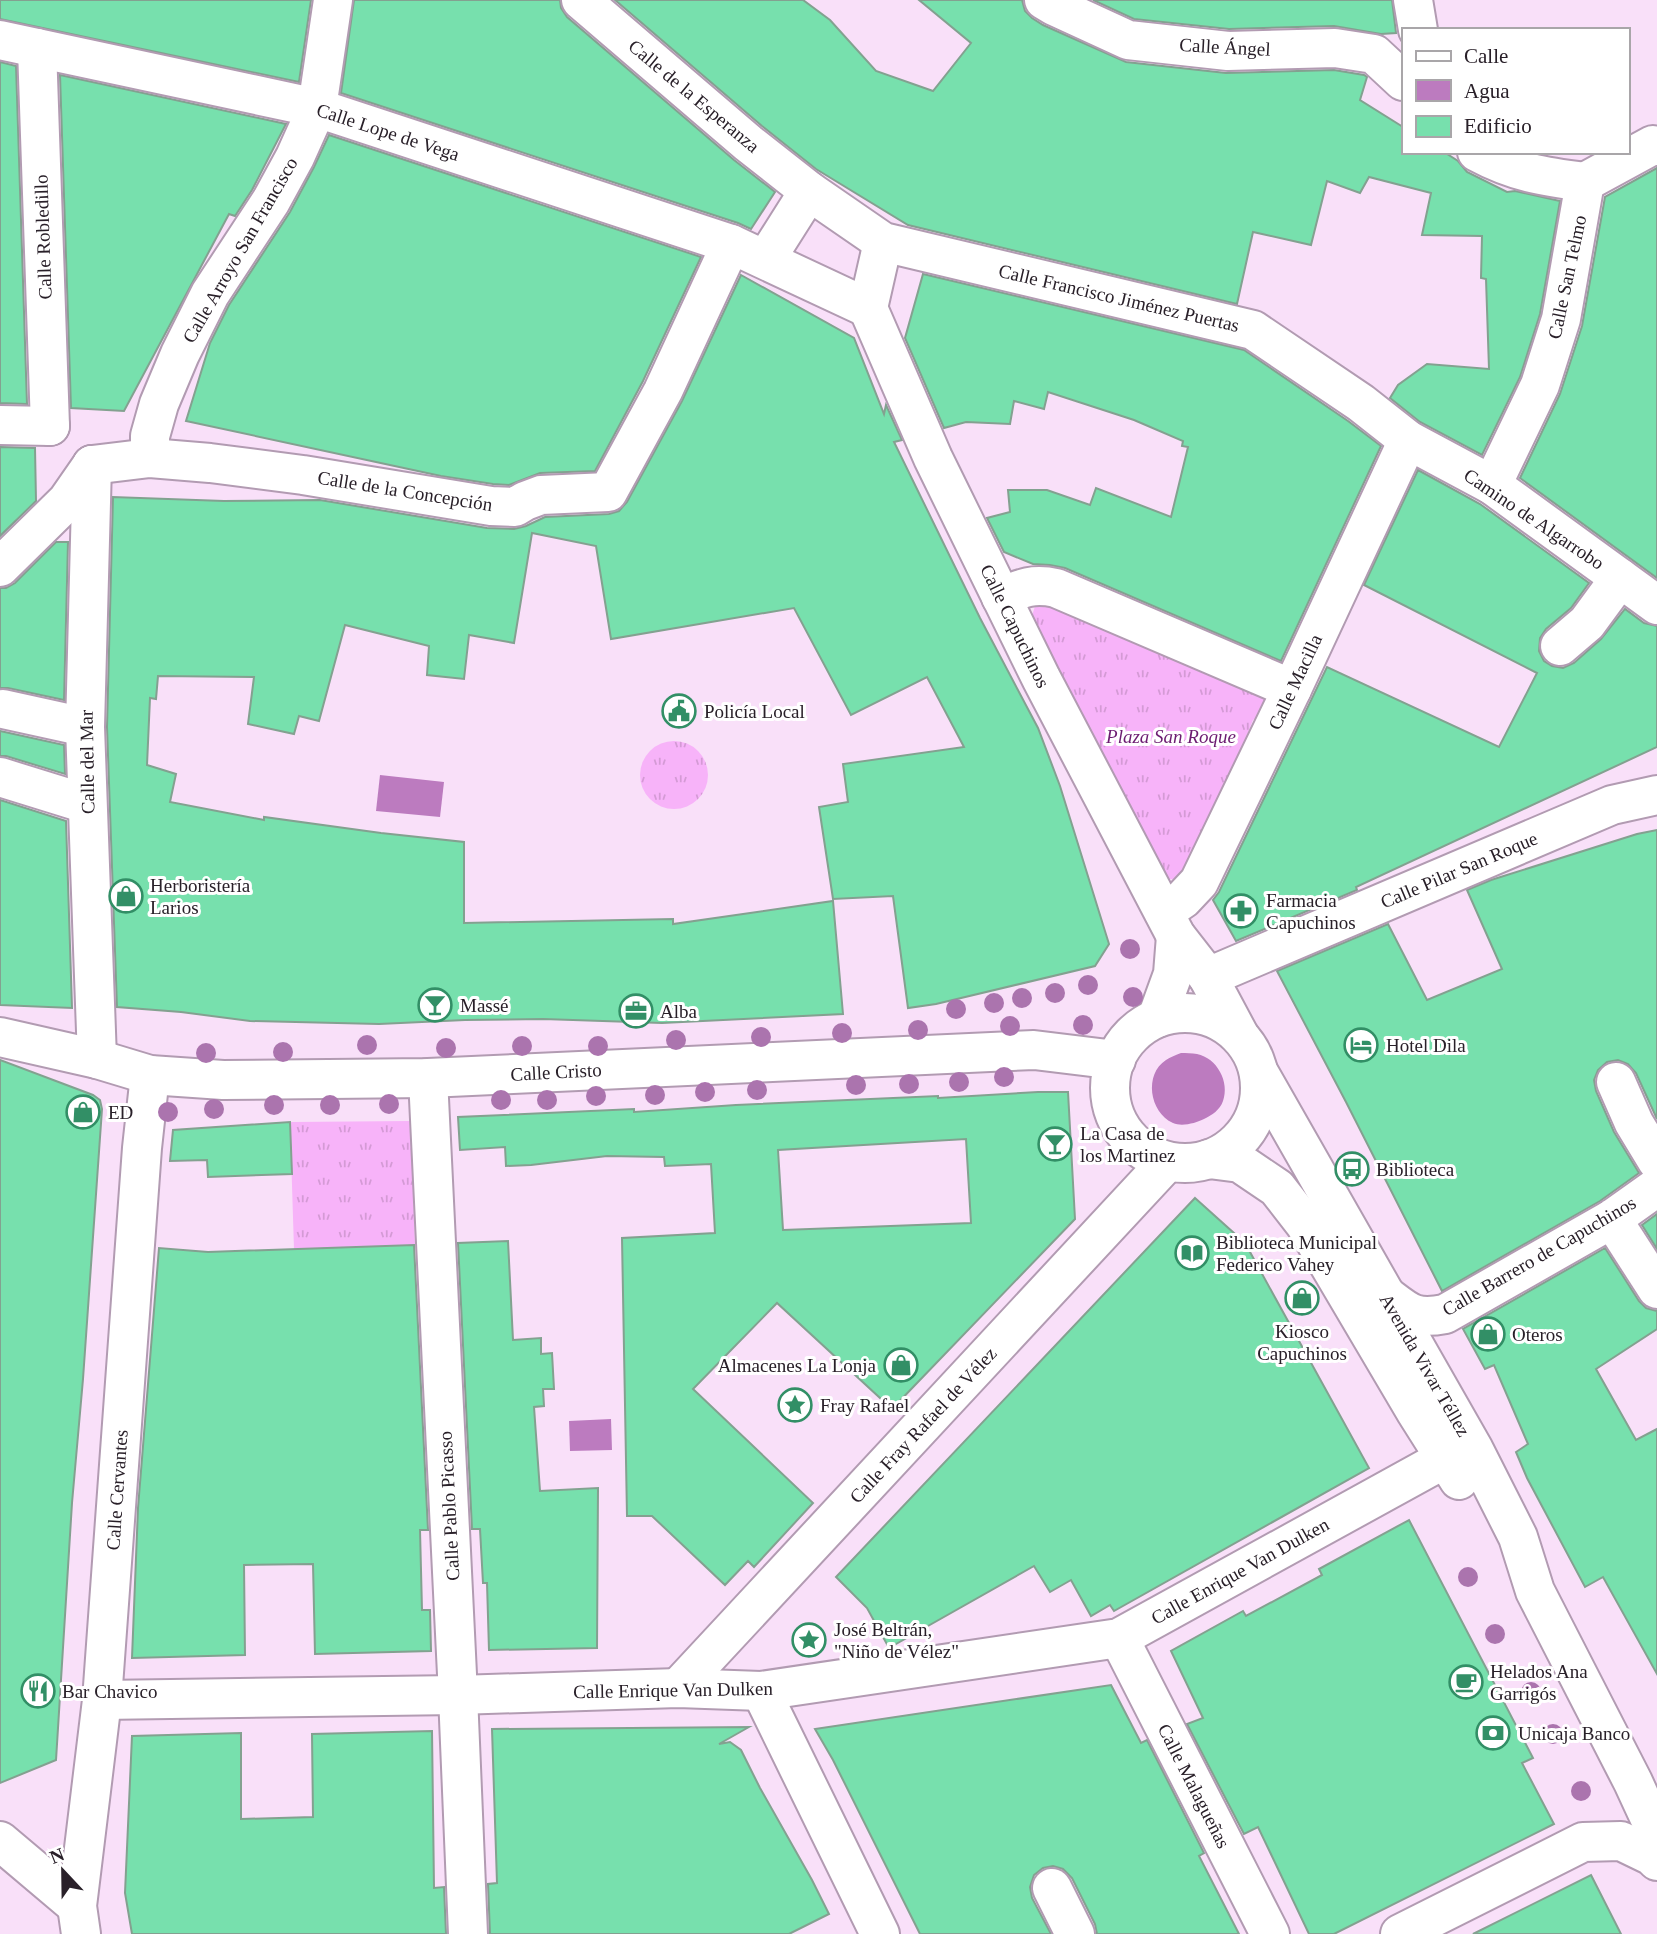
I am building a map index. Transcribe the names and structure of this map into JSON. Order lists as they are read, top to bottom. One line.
{"streets":{"street":["Calle Ángel","Calle de la Esperanza","Calle Lope de Vega","Calle Robledillo","Calle Arroyo San Francisco","Calle San Telmo","Calle Francisco Jiménez Puertas","Calle de la Concepción","Camino de Algarrobo","Calle Capuchinos","Calle Macilla","Calle del Mar","Calle Pilar San Roque","Calle Cristo","Calle Barrero de Capuchinos","Avenida Vivar Téllez","Calle Fray Rafael de Vélez","Calle Cervantes","Calle Pablo Picasso","Calle Enrique Van Dulken","Calle Malagueñas"]},"crossings":[["Calle de la Esperanza","Calle Francisco Jiménez Puertas"],["Calle Lope de Vega","Calle Robledillo"],["Calle Lope de Vega","Calle Arroyo San Francisco"],["Calle Lope de Vega","Calle de la Concepción"],["Calle Lope de Vega","Calle Capuchinos"],["Calle Arroyo San Francisco","Calle de la Concepción"],["Calle San Telmo","Camino de Algarrobo"],["Calle Francisco Jiménez Puertas","Camino de Algarrobo"],["Calle Francisco Jiménez Puertas","Calle Macilla"],["Calle de la Concepción","Calle del Mar"],["Camino de Algarrobo","Calle Macilla"],["Calle Capuchinos","Calle Macilla"],["Calle Capuchinos","Calle Pilar San Roque"],["Calle del Mar","Calle Cristo"],["Calle Cristo","Avenida Vivar Téllez"],["Calle Cristo","Calle Fray Rafael de Vélez"],["Calle Cristo","Calle Cervantes"],["Calle Cristo","Calle Pablo Picasso"],["Calle Barrero de Capuchinos","Avenida Vivar Téllez"],["Avenida Vivar Téllez","Calle Fray Rafael de Vélez"],["Avenida Vivar Téllez","Calle Enrique Van Dulken"],["Calle Fray Rafael de Vélez","Calle Enrique Van Dulken"],["Calle Cervantes","Calle Enrique Van Dulken"],["Calle Pablo Picasso","Calle Enrique Van Dulken"],["Calle Enrique Van Dulken","Calle Malagueñas"]],"parks":["Plaza San Roque"],"places":{"public building":["Policía Local"],"shop":["Herboristería Larios","ED","Kiosco Capuchinos","Oteros","Almacenes La Lonja"],"pharmacy":["Farmacia Capuchinos"],"bar":["Massé","La Casa de los Martinez"],"office":["Alba"],"hotel":["Hotel Dila"],"bus stop":["Biblioteca"],"library":["Biblioteca Municipal Federico Vahey"],"place":["Fray Rafael","José Beltrán, \"Niño de Vélez\""],"cafe":["Helados Ana Garrigós"],"restaurant":["Bar Chavico"],"bank":["Unicaja Banco"]},"legend":["Calle","Agua","Edificio"],"north":"top"}
